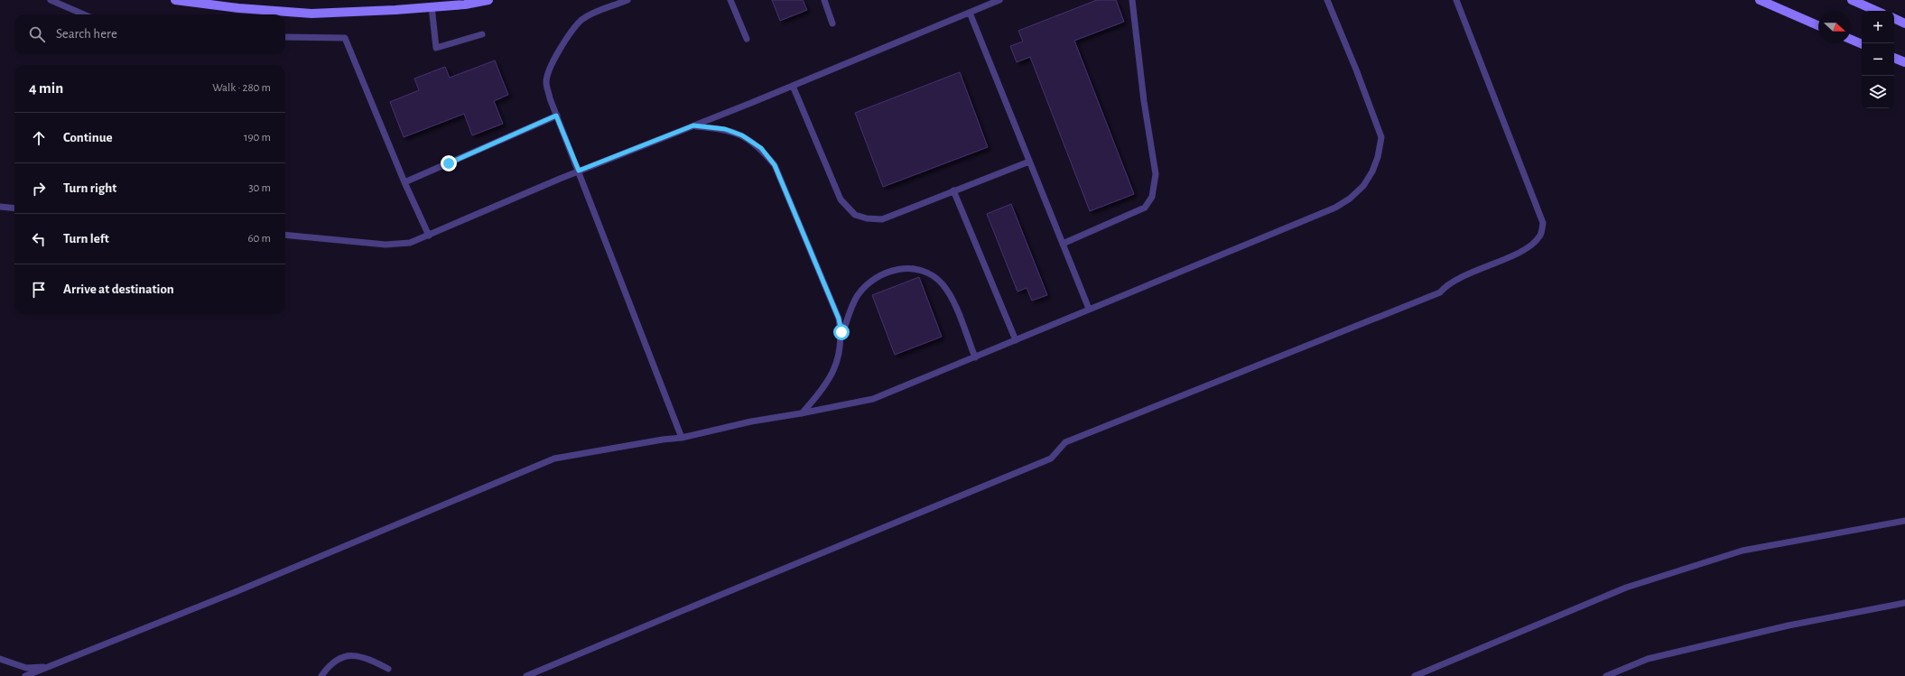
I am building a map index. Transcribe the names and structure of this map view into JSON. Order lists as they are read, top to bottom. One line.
{"north":"right","page":{"map_buttons":["+","−"],"search":"Search here","heading":["4 min","Walk · 280 m"],"list":[["Continue","190 m"],["Turn right","30 m"],["Turn left","60 m"],"Arrive at destination"]}}
